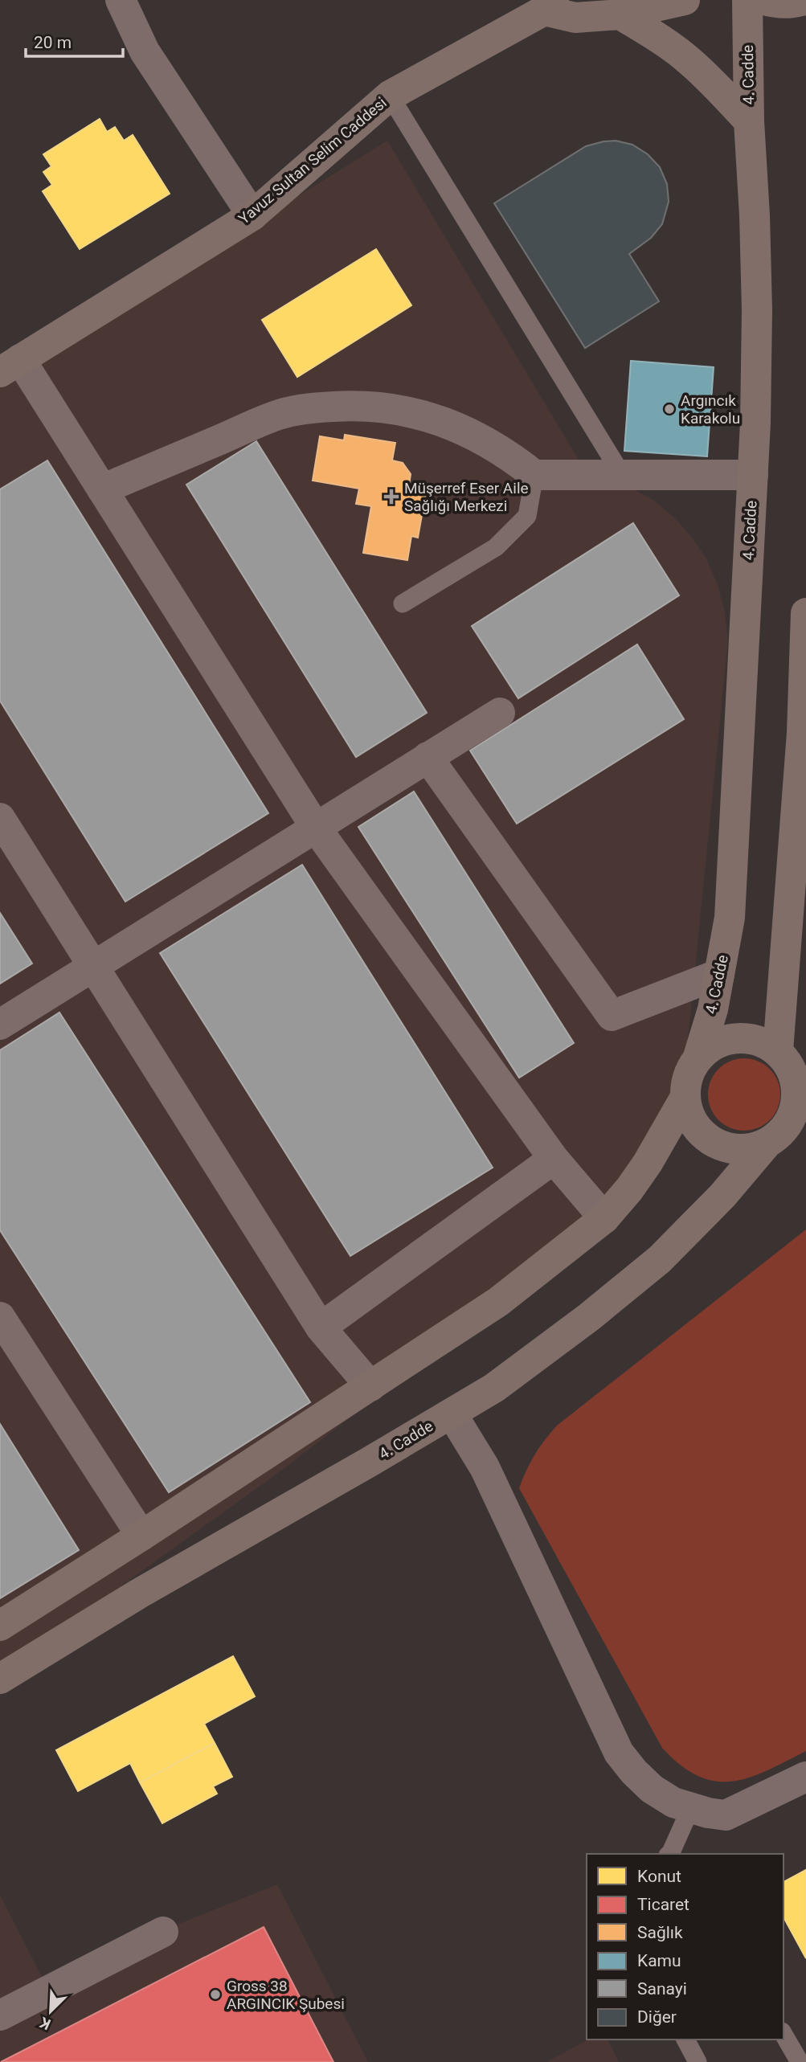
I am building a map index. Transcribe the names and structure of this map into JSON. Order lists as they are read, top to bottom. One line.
{"streets":{"main road":["4. Cadde","Yavuz Sultan Selim Caddesi"]},"places":{"other":["Argıncık Karakolu","Gross 38 ARGINCIK Şubesi"],"health":["Müşerref Eser Aile Sağlığı Merkezi"]},"legend":["Konut","Ticaret","Sağlık","Kamu","Sanayi","Diğer"],"scale_bar":"20 m","north":"bottom left"}
